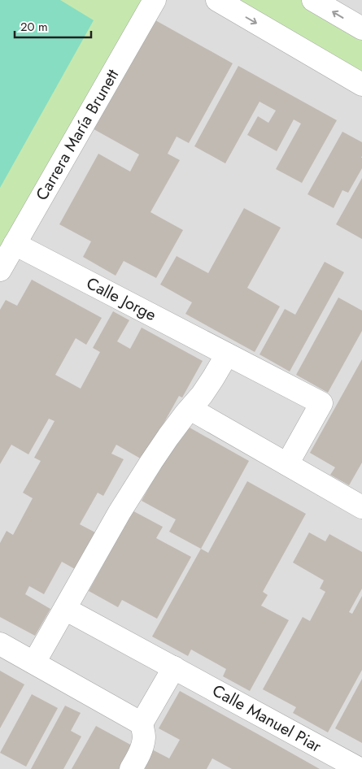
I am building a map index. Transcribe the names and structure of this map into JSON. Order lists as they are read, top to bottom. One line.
{"streets":{"street":["Carrera María Brunett","Calle Jorge","Calle Manuel Piar"]},"crossings":[["Carrera María Brunett","Calle Jorge"]],"scale_bar":"20 m"}
